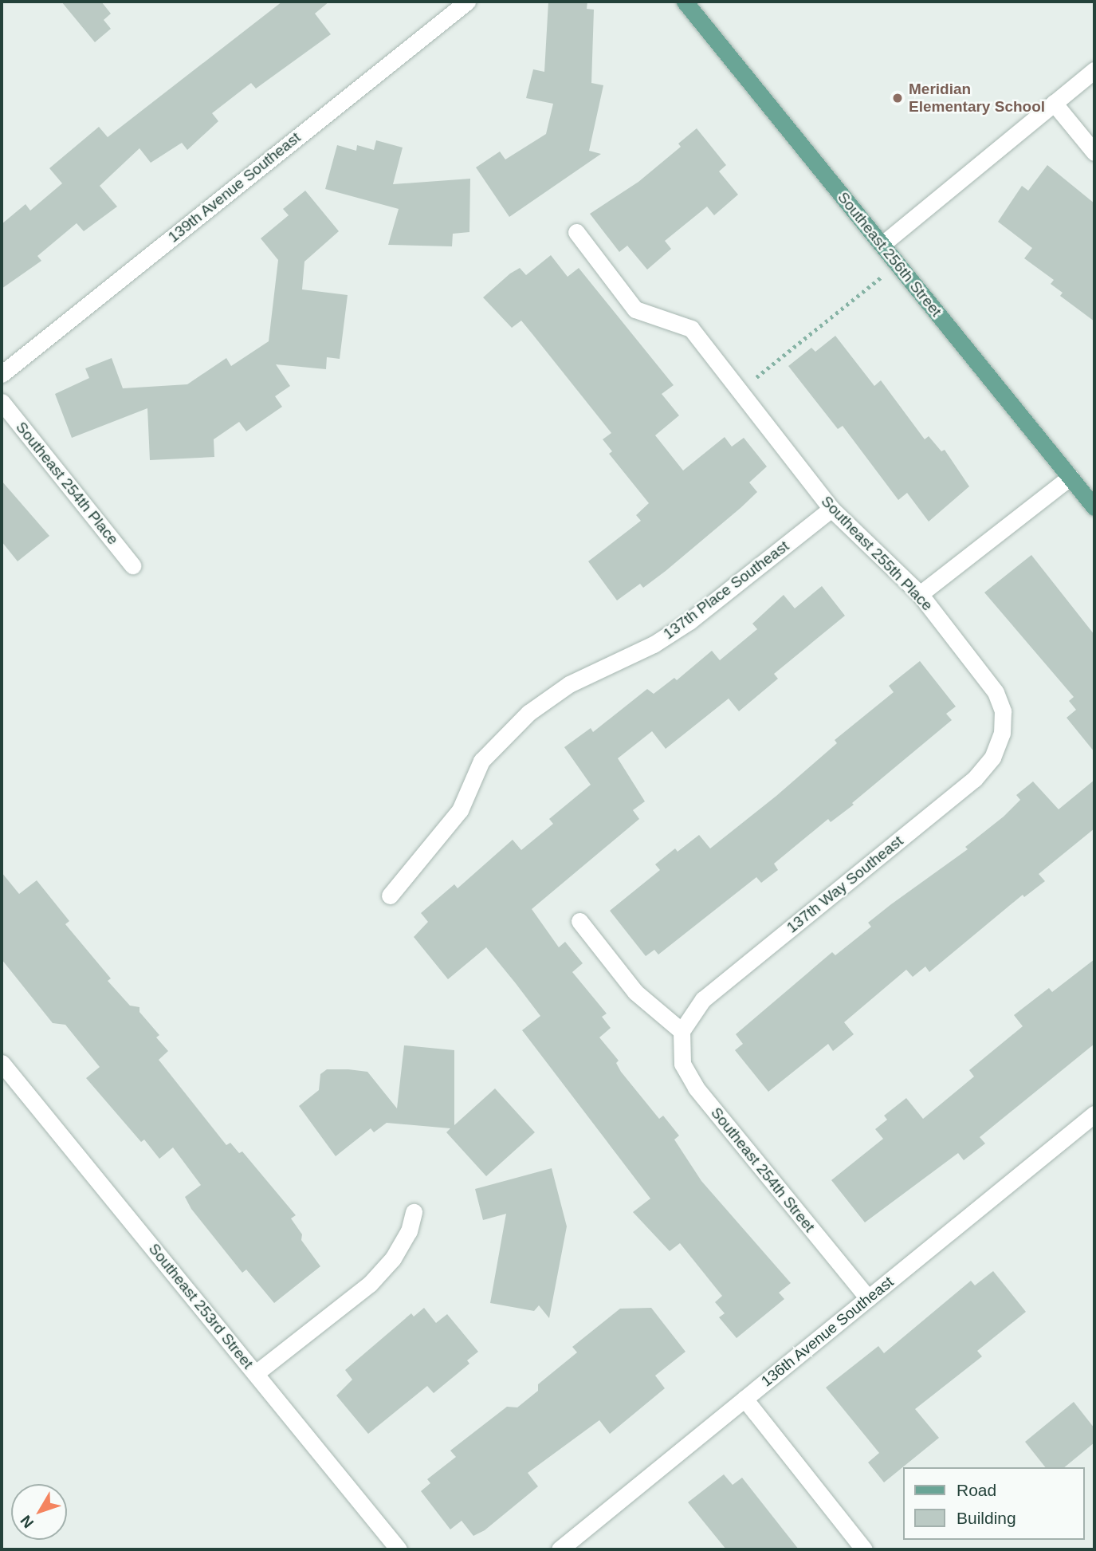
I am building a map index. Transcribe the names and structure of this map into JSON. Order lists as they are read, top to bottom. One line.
{"streets":{"main road":["Southeast 256th Street"],"street":["139th Avenue Southeast","Southeast 254th Place","Southeast 255th Place","137th Place Southeast","137th Way Southeast","Southeast 254th Street","Southeast 253rd Street","136th Avenue Southeast"]},"crossings":[["Southeast 255th Place","137th Place Southeast"],["Southeast 255th Place","137th Way Southeast"],["137th Way Southeast","Southeast 254th Street"],["Southeast 254th Street","136th Avenue Southeast"]],"places":["Meridian Elementary School"],"legend":["Road","Building"],"north":"bottom left"}
